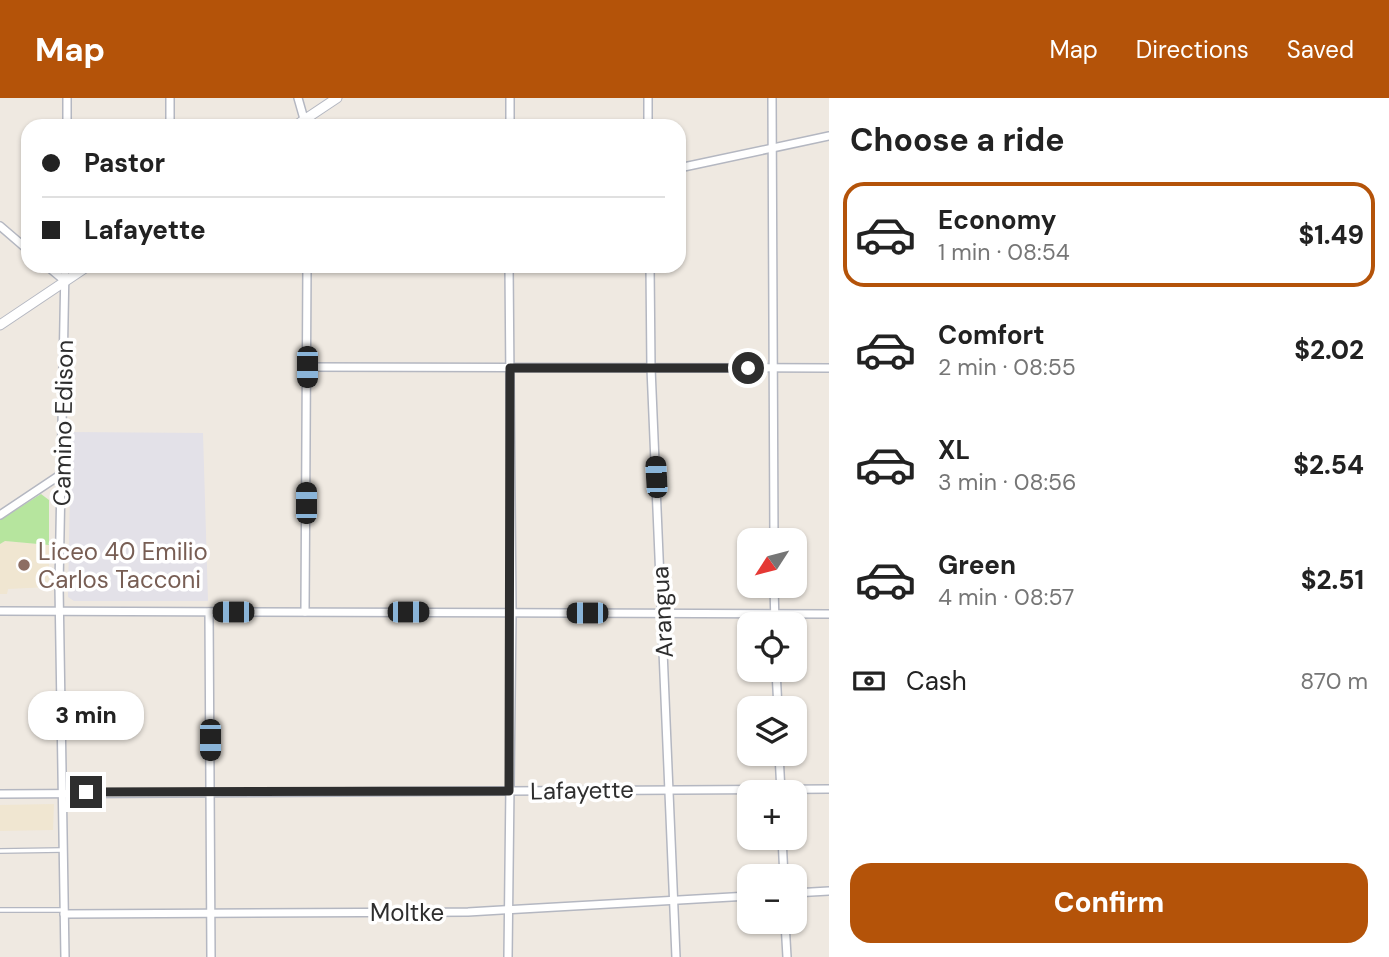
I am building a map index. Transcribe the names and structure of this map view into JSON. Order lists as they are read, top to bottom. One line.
{"streets":{"street":["Camino Edison","Arangua","Lafayette","Moltke"]},"crossings":[["Camino Edison","Lafayette"],["Camino Edison","Moltke"],["Arangua","Lafayette"],["Arangua","Moltke"]],"places":["Liceo 40 Emilio Carlos Tacconi"],"north":"bottom left","page":{"header":"Map","nav":["Map","Directions","Saved"],"heading":"Choose a ride","banner":["Pastor","Lafayette"],"list":[{"name":"Economy","note":"1 min · 08:54","value":"$1.49"},{"name":"Comfort","note":"2 min · 08:55","value":"$2.02"},{"name":"XL","note":"3 min · 08:56","value":"$2.54"},{"name":"Green","note":"4 min · 08:57","value":"$2.51"}],"map_buttons":["+","−"],"pay":["Cash","870 m"],"bubble":"3 min","buttons":"Confirm"}}
